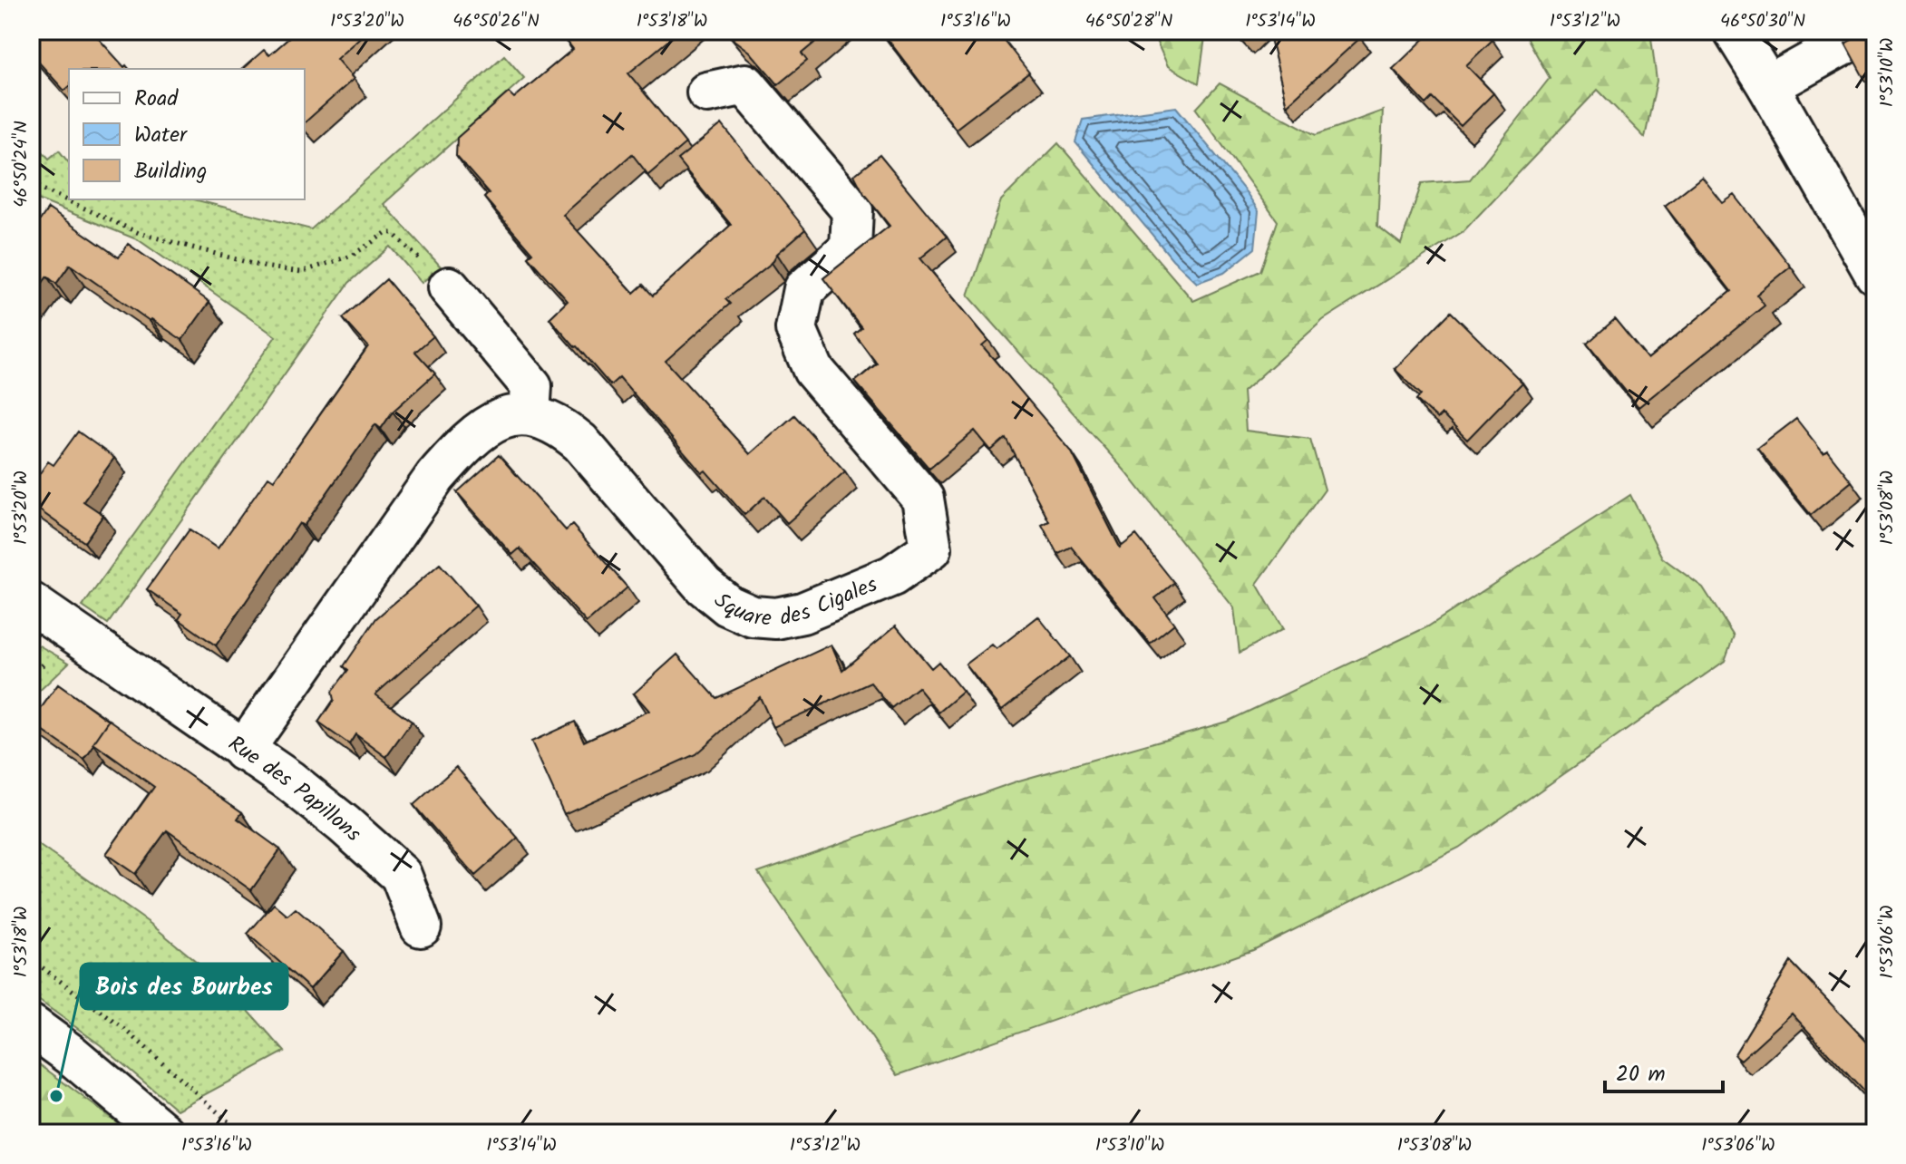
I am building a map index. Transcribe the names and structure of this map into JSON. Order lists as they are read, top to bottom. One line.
{"streets":{"street":["Square des Cigales","Rue des Papillons"]},"places":["Bois des Bourbes"],"legend":["Road","Water","Building"],"scale_bar":"20 m","coordinates":["1°53'20\"W","46°50'26\"N","1°53'18\"W","1°53'16\"W","46°50'28\"N","1°53'14\"W","1°53'12\"W","46°50'30\"N","1°53'10\"W","46°50'24\"N","1°53'08\"W","1°53'06\"W"]}
